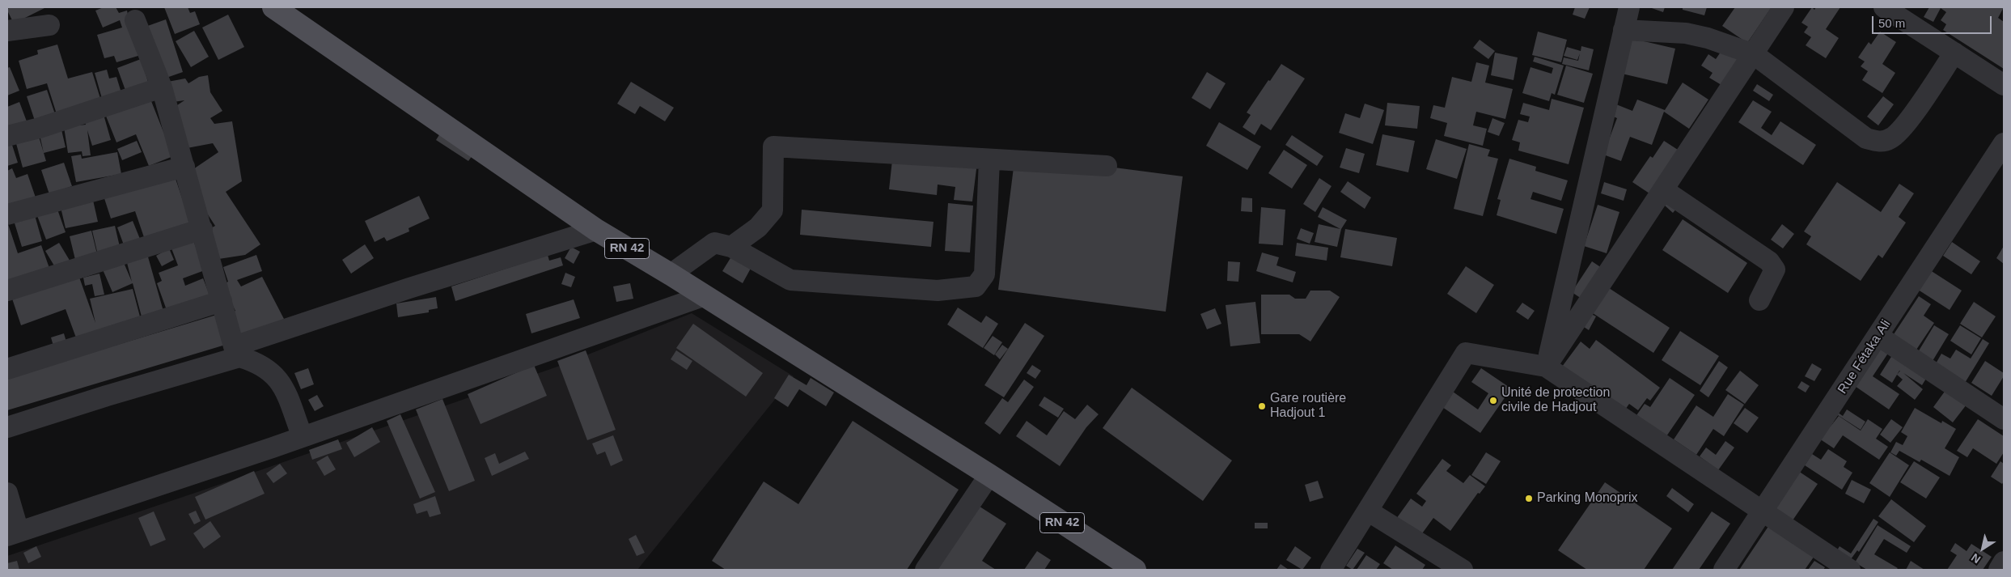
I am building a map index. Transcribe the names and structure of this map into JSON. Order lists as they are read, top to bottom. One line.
{"streets":{"main road":["RN 42"],"street":["Rue Fétaka Ali"]},"places":["Unité de protection civile de Hadjout","Gare routière Hadjout 1","Parking Monoprix"],"scale_bar":"50 m","north":"bottom left"}
